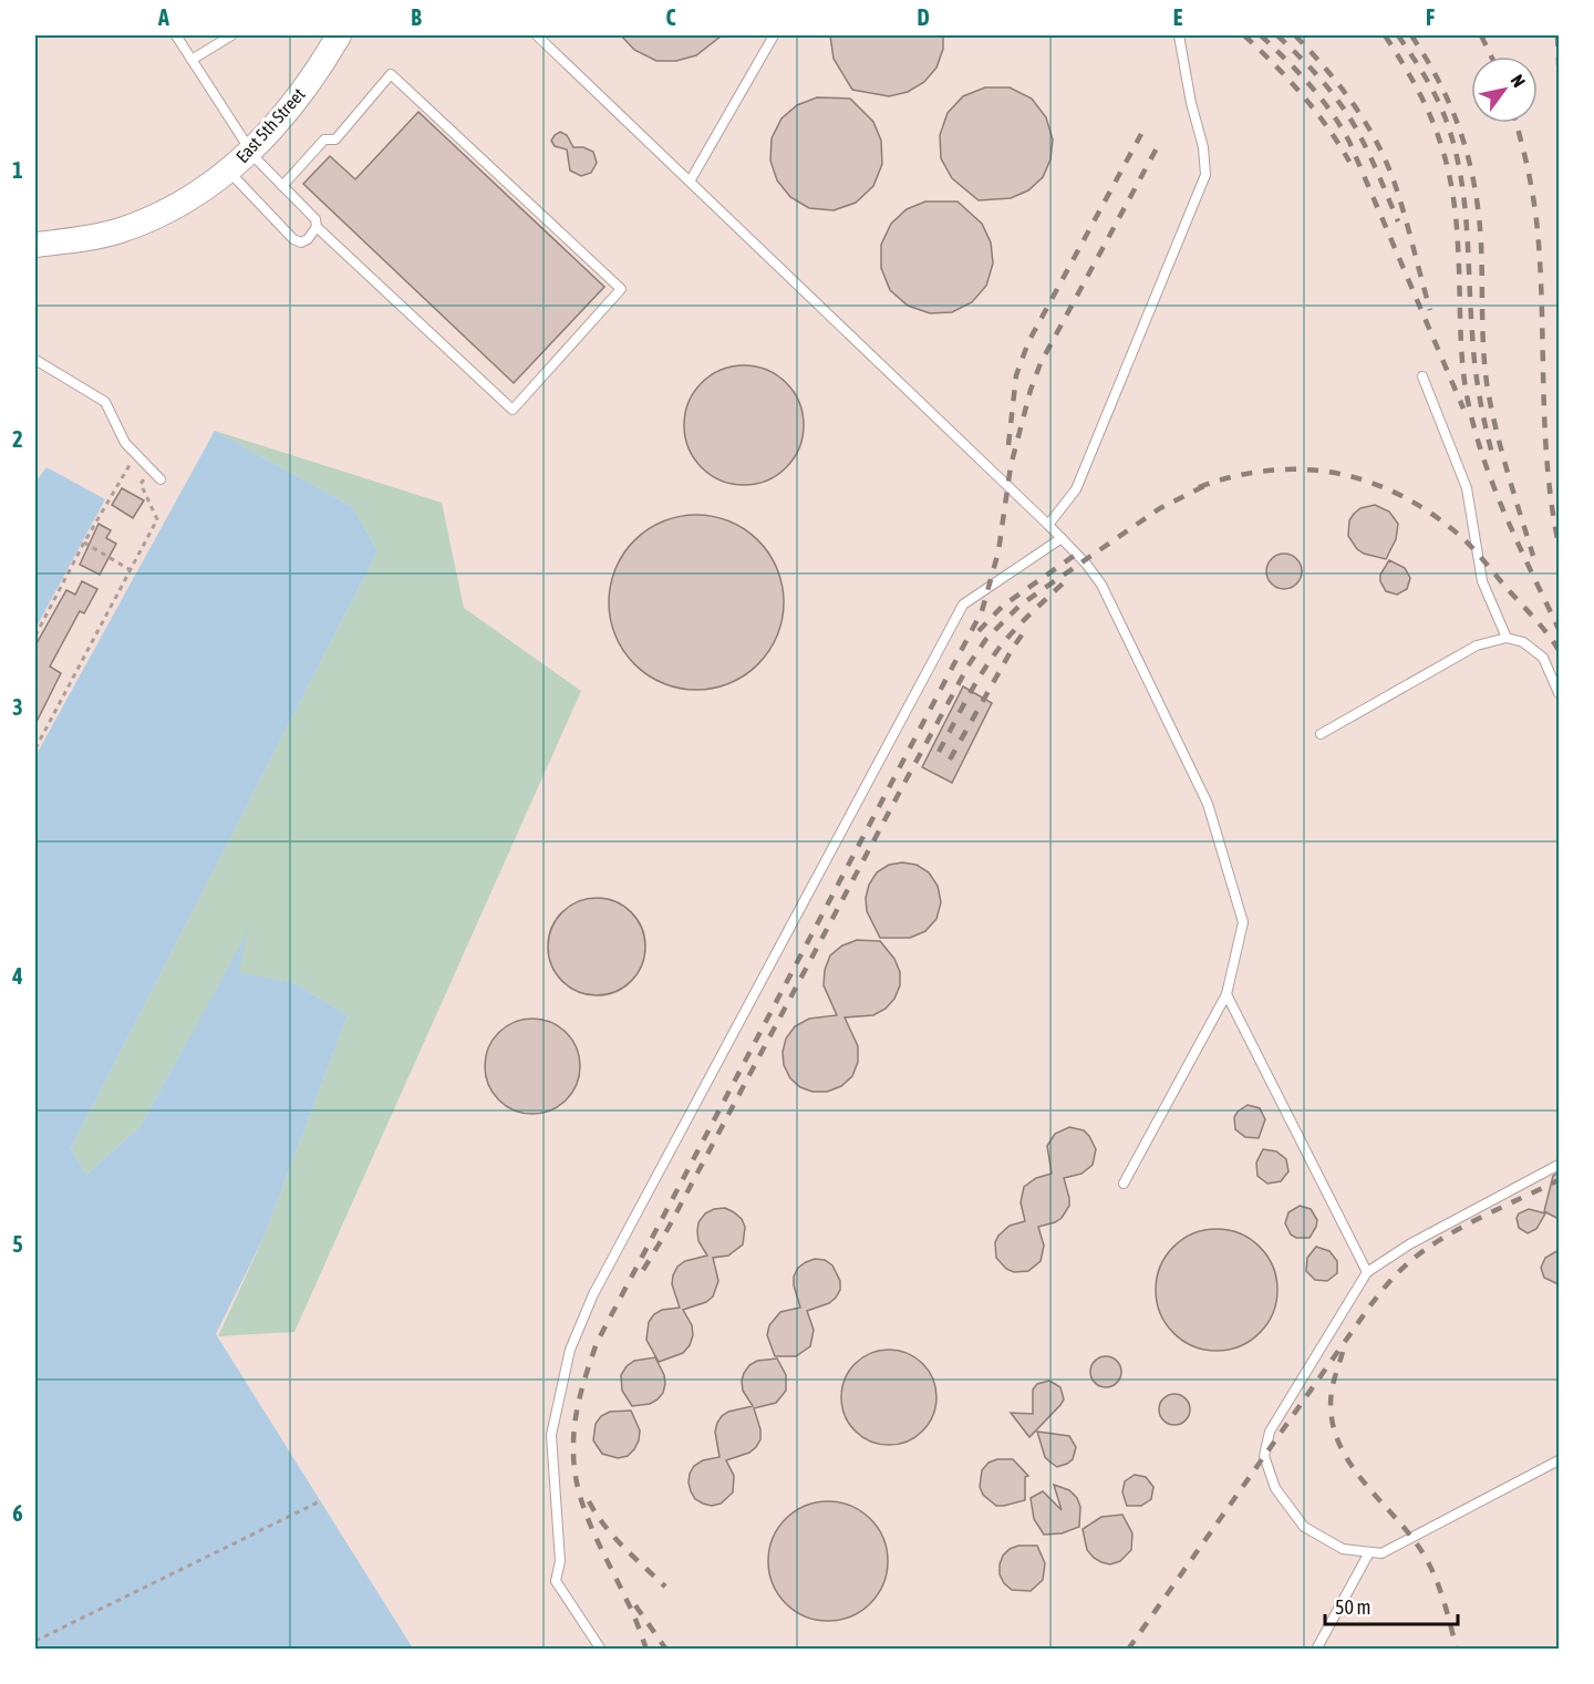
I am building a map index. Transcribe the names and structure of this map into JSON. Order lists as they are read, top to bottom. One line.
{"streets":{"street":["East 5th Street"]},"scale_bar":"50 m","north":"top right","grid":{"columns":["A","B","C","D","E","F"],"rows":["1","2","3","4","5","6"]}}
